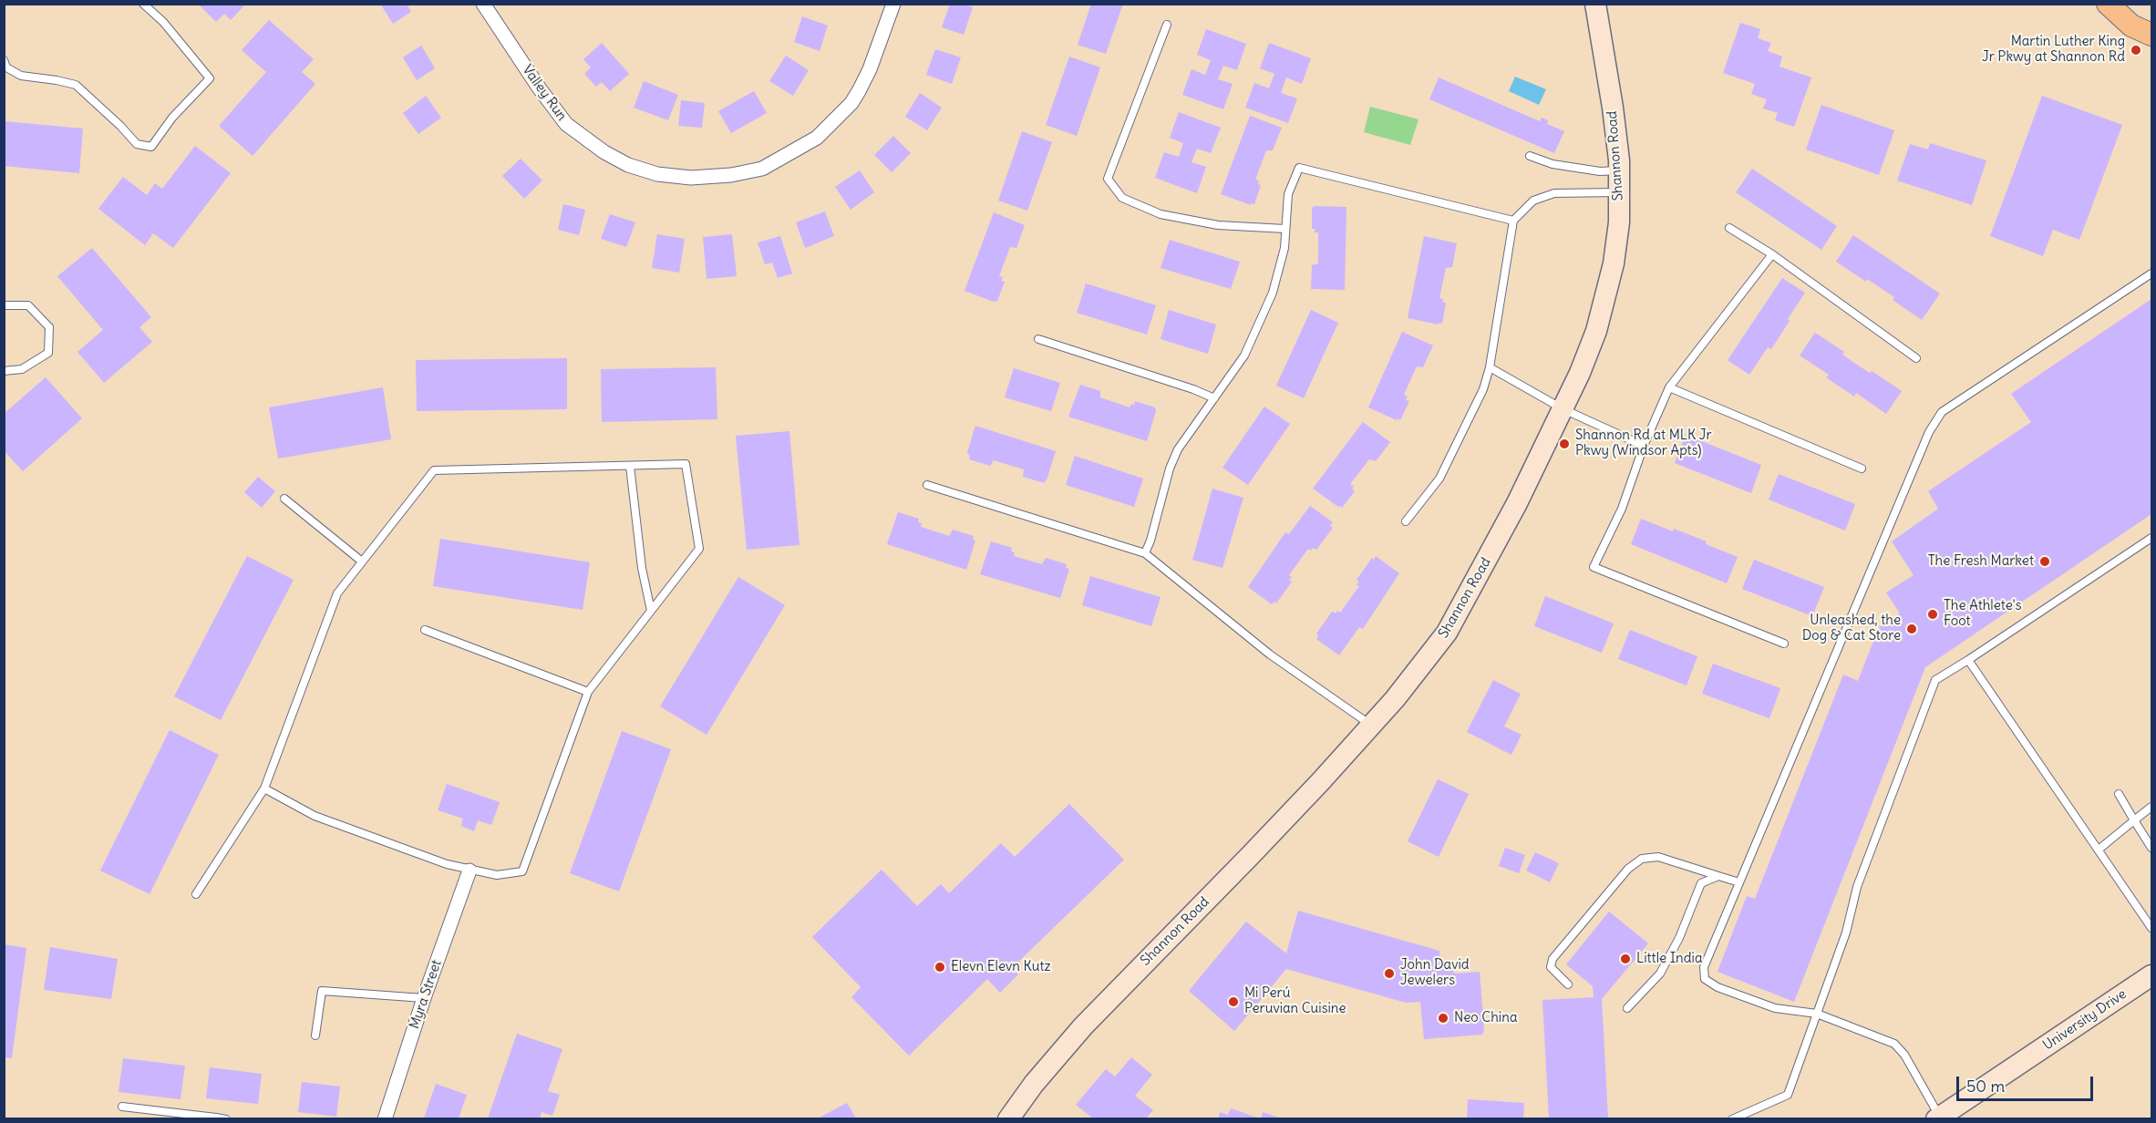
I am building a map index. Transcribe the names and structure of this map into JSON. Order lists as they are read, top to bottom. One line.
{"streets":{"street":["Valley Run","Shannon Road","Myra Street","University Drive"]},"places":["Martin Luther King Jr Pkwy at Shannon Rd","Shannon Rd at MLK Jr Pkwy (Windsor Apts)","The Fresh Market","The Athlete's Foot","Unleashed, the Dog & Cat Store","Little India","Elevn Elevn Kutz","John David Jewelers","Mi Perú Peruvian Cuisine","Neo China"],"scale_bar":"50 m"}
